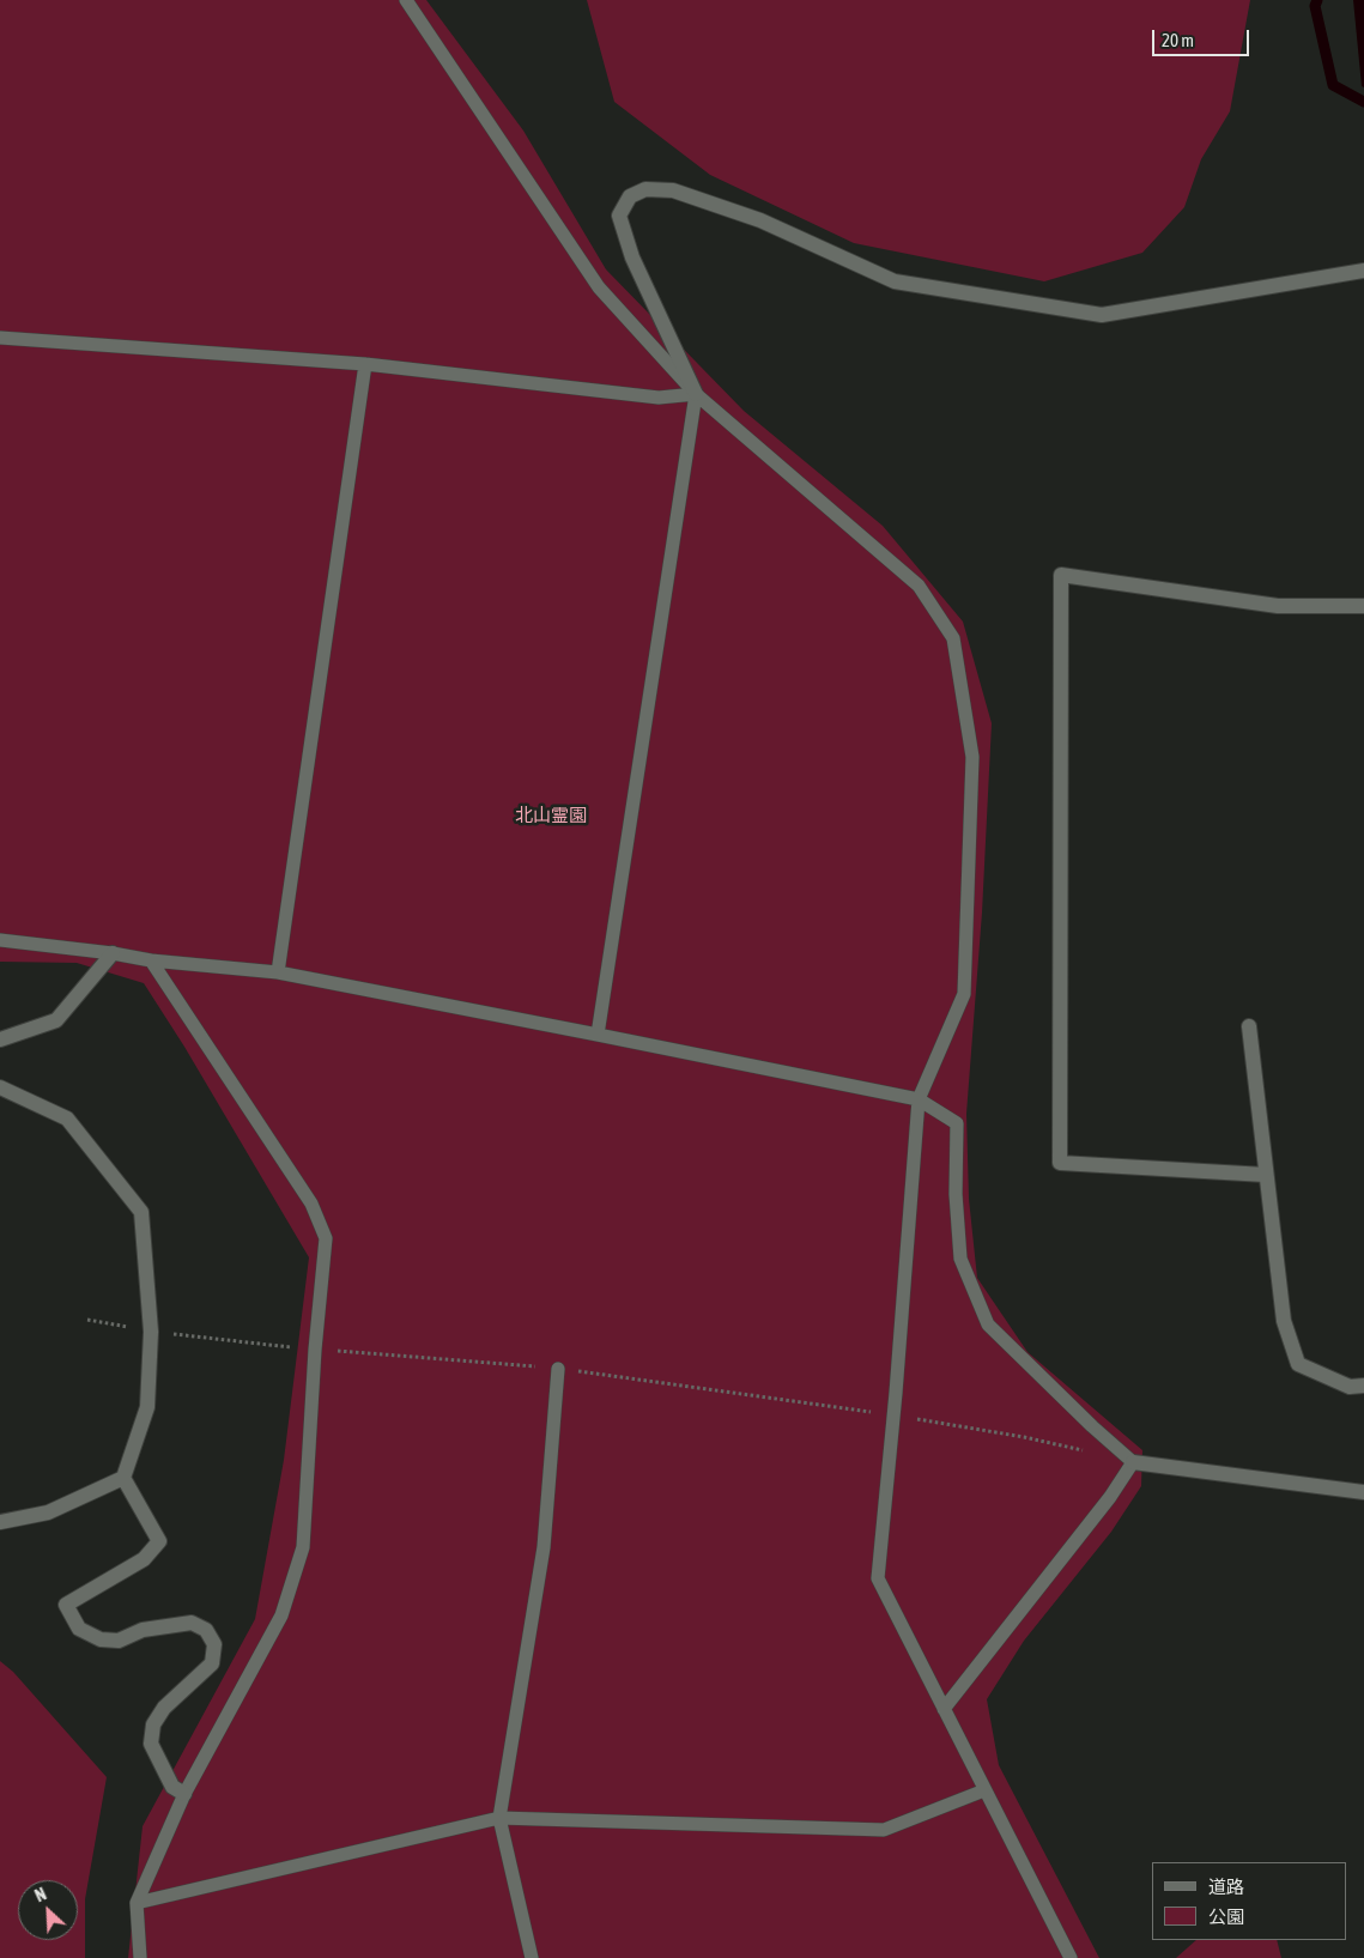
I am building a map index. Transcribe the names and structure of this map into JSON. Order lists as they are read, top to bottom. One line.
{"parks":["北山霊園"],"legend":["道路","公園"],"scale_bar":"20 m","north":"top left"}
